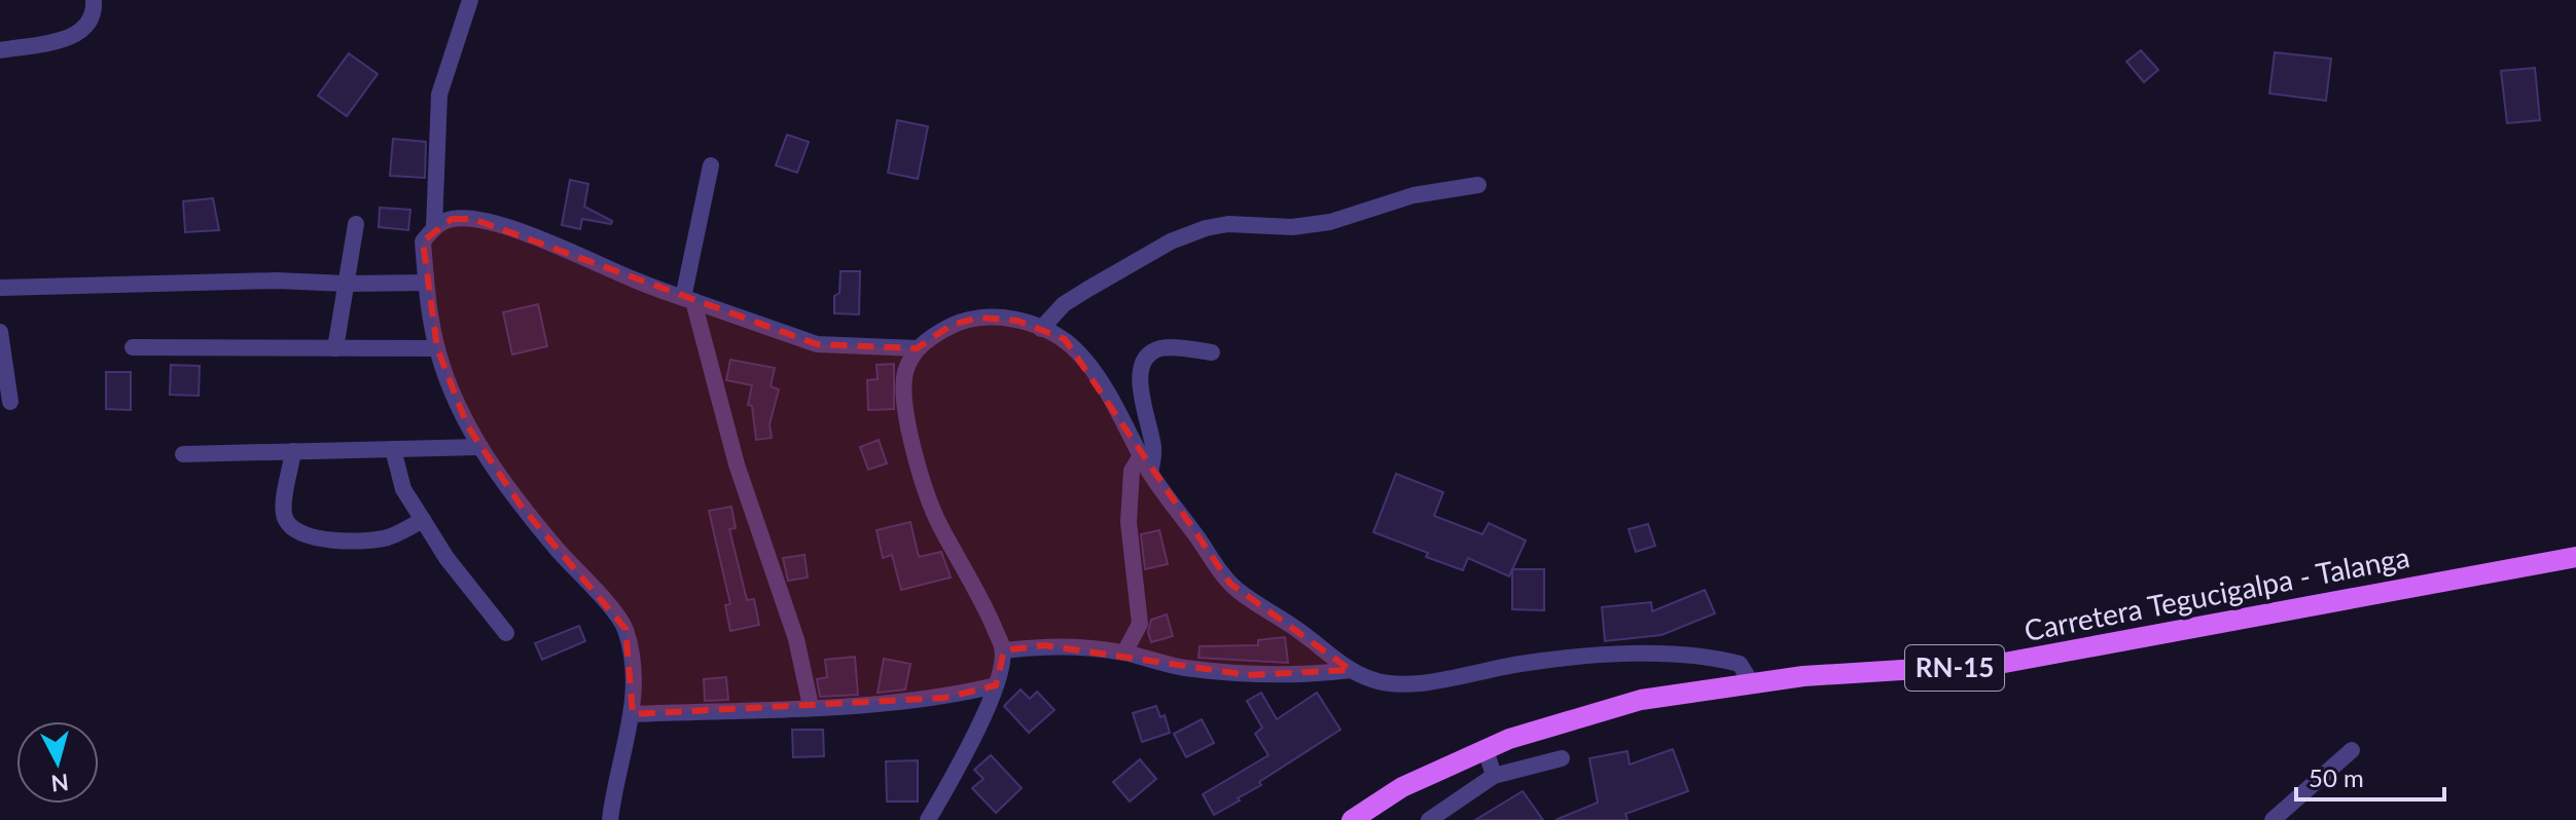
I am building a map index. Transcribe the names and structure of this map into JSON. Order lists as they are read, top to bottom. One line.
{"streets":{"main road":["Carretera Tegucigalpa - Talanga","RN-15"]},"scale_bar":"50 m","north":"bottom"}
